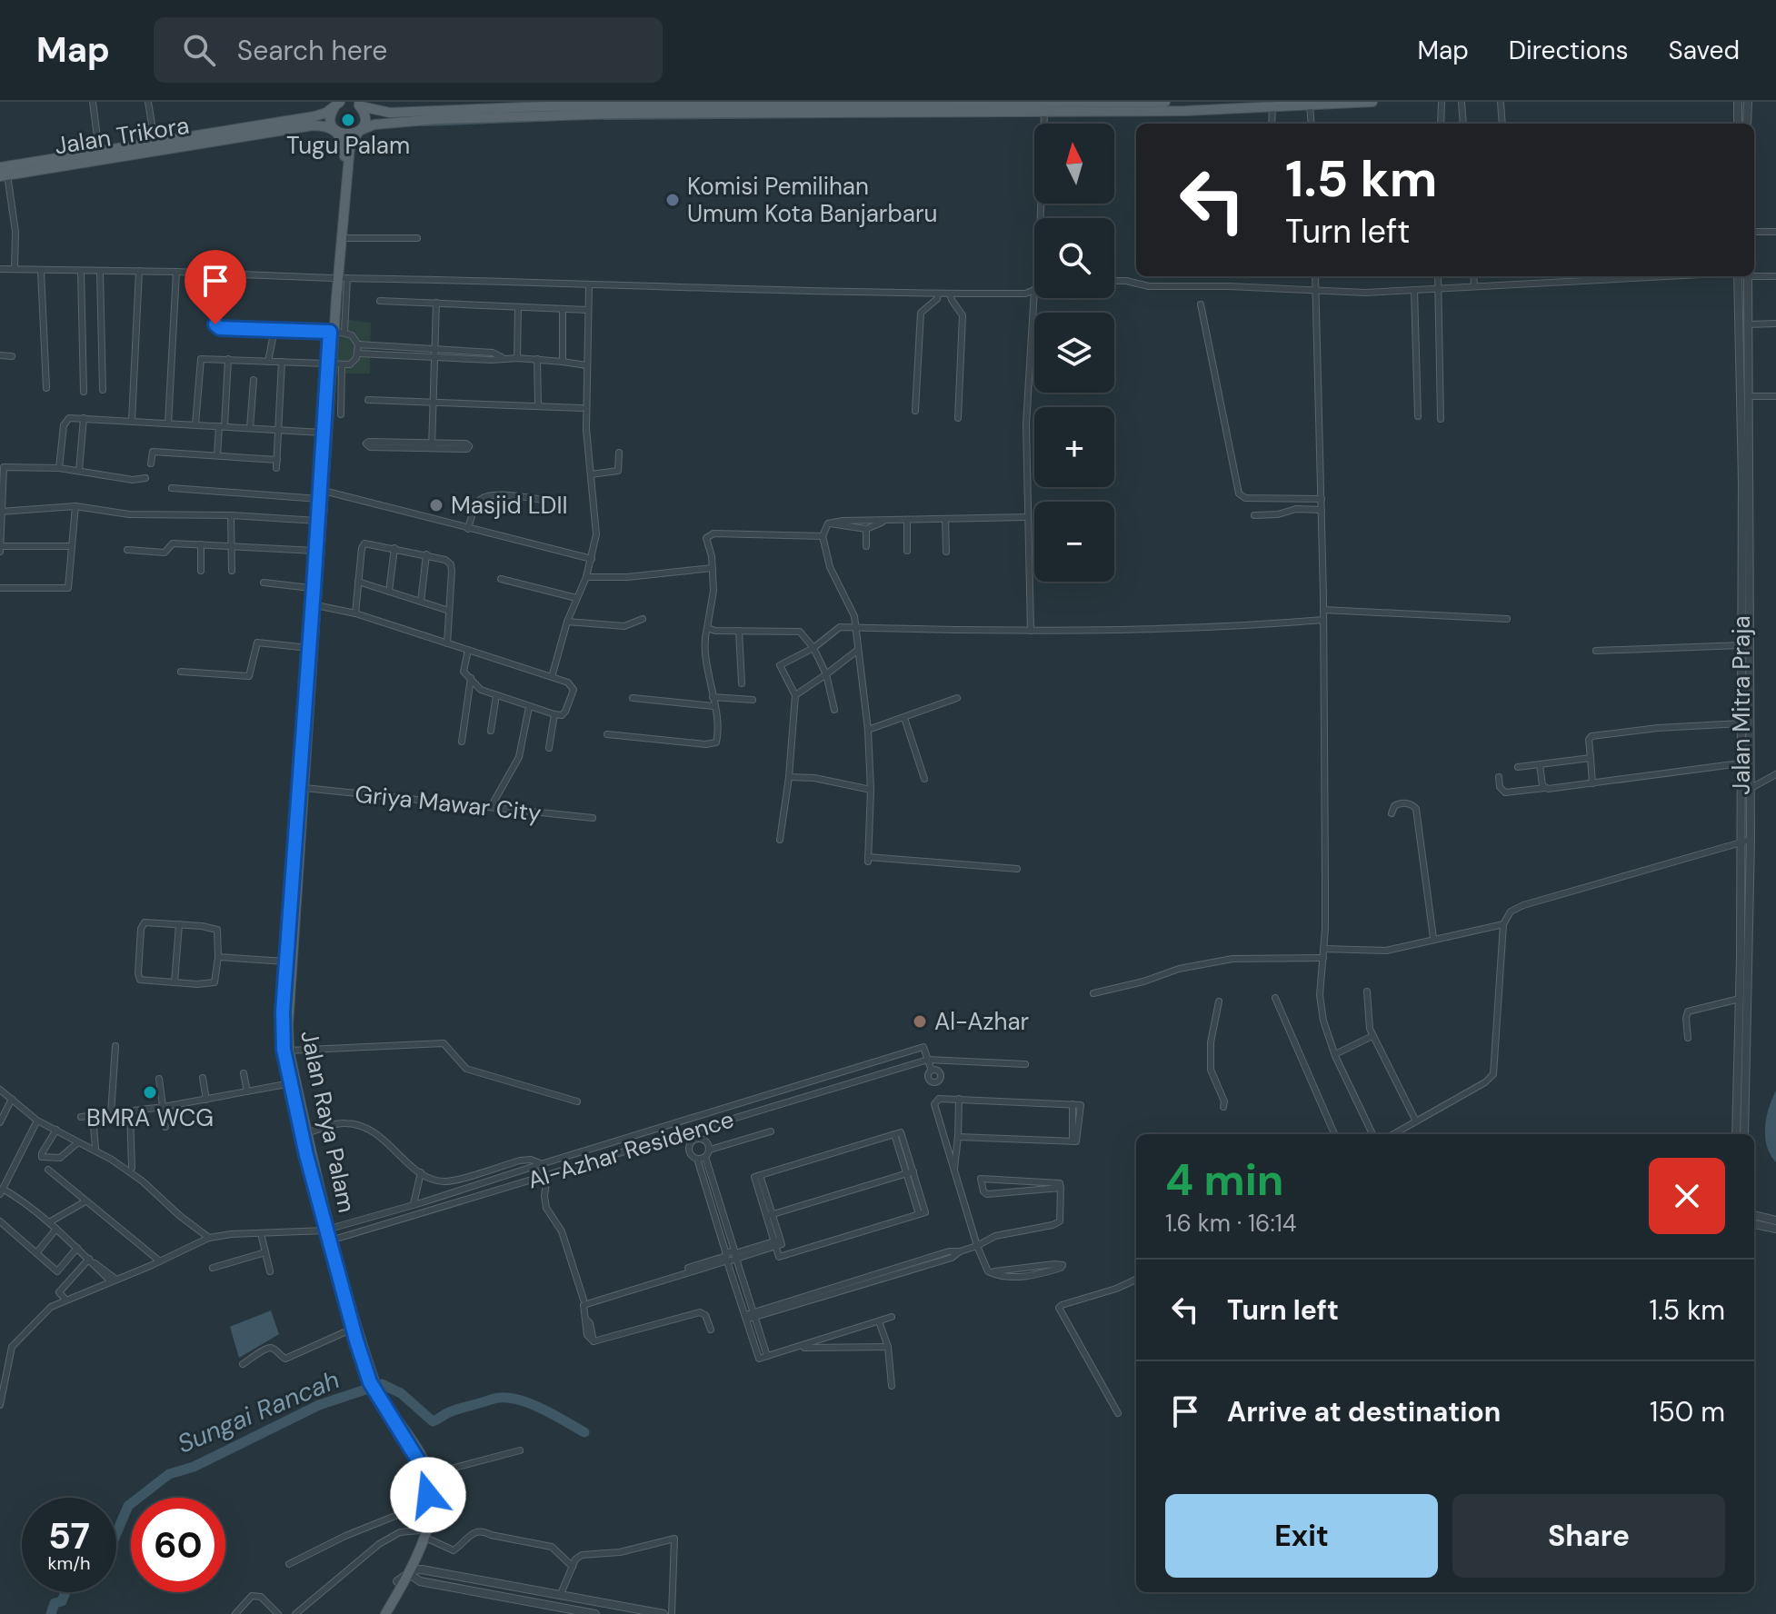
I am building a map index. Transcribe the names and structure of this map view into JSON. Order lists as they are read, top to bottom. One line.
{"streets":{"main road":["Jalan Trikora","Jalan Raya Palam"],"street":["Jalan Mitra Praja","Griya Mawar City","Al-Azhar Residence"]},"crossings":[["Jalan Trikora","Jalan Raya Palam"],["Griya Mawar City","Jalan Raya Palam"],["Jalan Raya Palam","Al-Azhar Residence"]],"water":["Sungai Rancah"],"places":["Tugu Palam","Komisi Pemilihan Umum Kota Banjarbaru","Masjid LDII","Al-Azhar","BMRA WCG"],"north":"top","page":{"header":"Map","search":"Search here","nav":["Map","Directions","Saved"],"map_buttons":["+","−"],"turn":["1.5 km","Turn left"],"heading":["4 min","1.6 km · 16:14"],"list":[{"name":"Turn left","value":"1.5 km"},{"name":"Arrive at destination","value":"150 m"}],"buttons":["Exit","Share"],"speed":"57 km/h","limit":"60"}}
